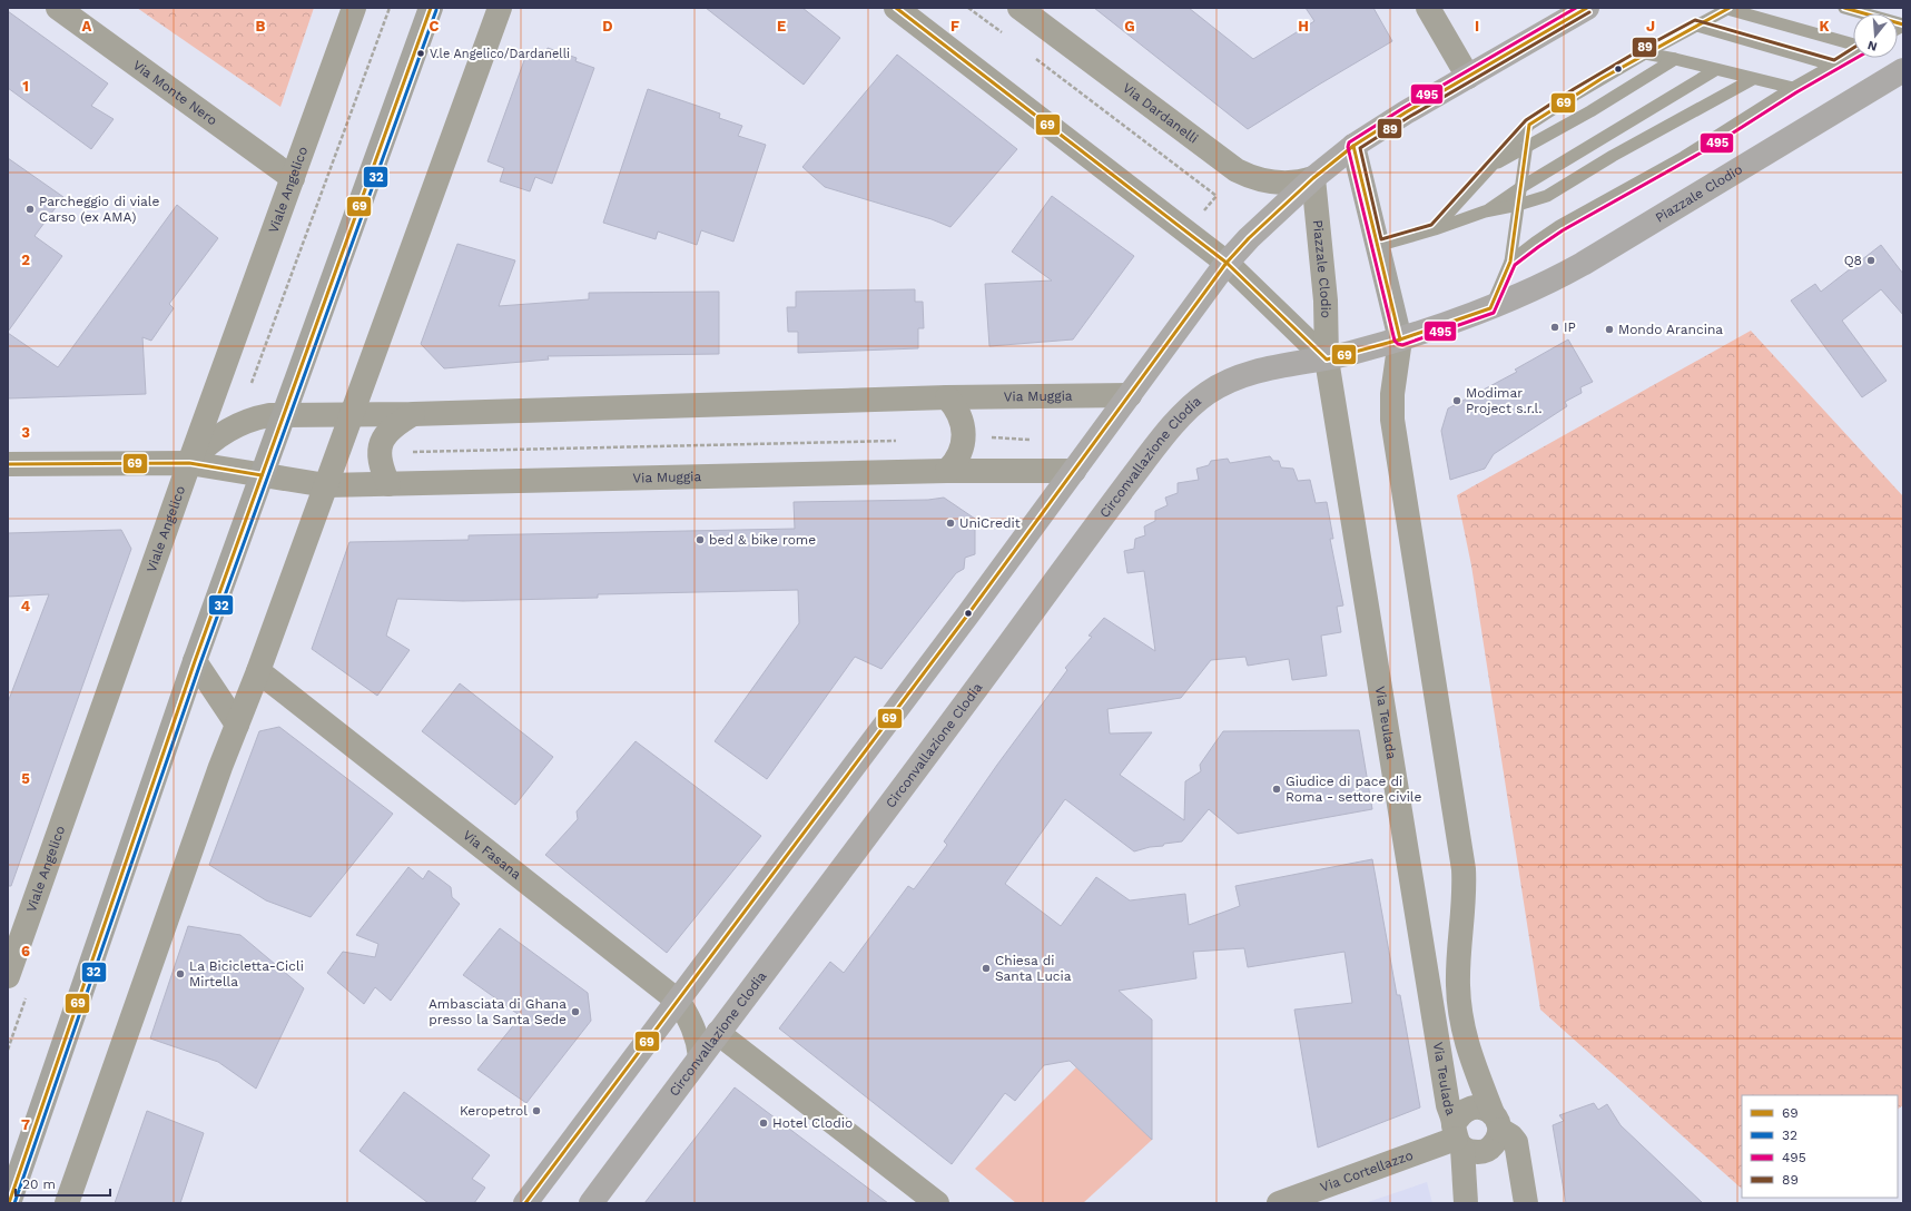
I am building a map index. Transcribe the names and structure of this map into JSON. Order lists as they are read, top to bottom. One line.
{"streets":{"main road":["Piazzale Clodio","Circonvallazione Clodia"],"street":["Via Monte Nero","Via Dardanelli","Viale Angelico","Via Muggia","Via Teulada","Via Fasana","Via Cortellazzo"]},"crossings":[["Via Monte Nero","Viale Angelico"],["Via Dardanelli","Piazzale Clodio"],["Viale Angelico","Via Muggia"],["Piazzale Clodio","Circonvallazione Clodia"],["Piazzale Clodio","Via Teulada"],["Circonvallazione Clodia","Via Teulada"],["Circonvallazione Clodia","Via Fasana"],["Via Teulada","Via Cortellazzo"]],"places":["V.le Angelico/Dardanelli","Parcheggio di viale Carso (ex AMA)","Q8","IP","Mondo Arancina","Modimar Project s.r.l.","UniCredit","bed & bike rome","Giudice di pace di Roma - settore civile","Chiesa di Santa Lucia","La Bicicletta-Cicli Mirtella","Ambasciata di Ghana presso la Santa Sede","Keropetrol","Hotel Clodio"],"lines":["transit line 69","transit line 495","transit line 32","transit line 89"],"legend":["69","32","495","89"],"scale_bar":"20 m","north":"bottom","grid":{"columns":["A","B","C","D","E","F","G","H","I","J","K"],"rows":["1","2","3","4","5","6","7"]}}
